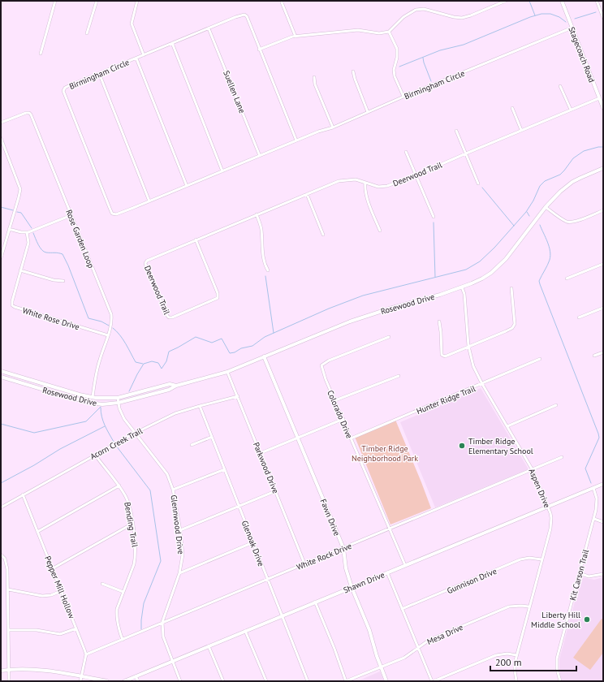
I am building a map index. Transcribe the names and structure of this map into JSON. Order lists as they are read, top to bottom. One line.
{"streets":{"street":["Stagecoach Road","Birmingham Circle","Suellen Lane","Deerwood Trail","Rose Garden Loop","Rosewood Drive","White Rose Drive","Hunter Ridge Trail","Colorado Drive","Acorn Creek Trail","Parkwood Drive","Aspen Drive","Fawn Drive","Bending Trail","Glennwood Drive","Glenoak Drive","White Rock Drive","Kit Carson Trail","Gunnison Drive","Shawn Drive","Pepper Mill Hollow","Mesa Drive"]},"crossings":[["Stagecoach Road","Birmingham Circle"],["Stagecoach Road","Deerwood Trail"],["Birmingham Circle","Suellen Lane"],["Rose Garden Loop","Rosewood Drive"],["Rose Garden Loop","White Rose Drive"],["Rosewood Drive","Parkwood Drive"],["Rosewood Drive","Aspen Drive"],["Rosewood Drive","Fawn Drive"],["Rosewood Drive","Glennwood Drive"],["Hunter Ridge Trail","Colorado Drive"],["Hunter Ridge Trail","Aspen Drive"],["Colorado Drive","White Rock Drive"],["Colorado Drive","Shawn Drive"],["Acorn Creek Trail","Parkwood Drive"],["Acorn Creek Trail","Bending Trail"],["Acorn Creek Trail","Glennwood Drive"],["Acorn Creek Trail","Glenoak Drive"],["Acorn Creek Trail","Pepper Mill Hollow"],["Parkwood Drive","White Rock Drive"],["Aspen Drive","White Rock Drive"],["Aspen Drive","Gunnison Drive"],["Aspen Drive","Shawn Drive"],["Aspen Drive","Mesa Drive"],["Fawn Drive","White Rock Drive"],["Fawn Drive","Shawn Drive"],["Fawn Drive","Mesa Drive"],["Bending Trail","White Rock Drive"],["Glennwood Drive","White Rock Drive"],["Glennwood Drive","Shawn Drive"],["Glenoak Drive","White Rock Drive"],["Glenoak Drive","Shawn Drive"],["White Rock Drive","Pepper Mill Hollow"],["Kit Carson Trail","Shawn Drive"]],"parks":["Timber Ridge Neighborhood Park"],"places":["Timber Ridge Elementary School","Liberty Hill Middle School"],"scale_bar":"200 m"}
